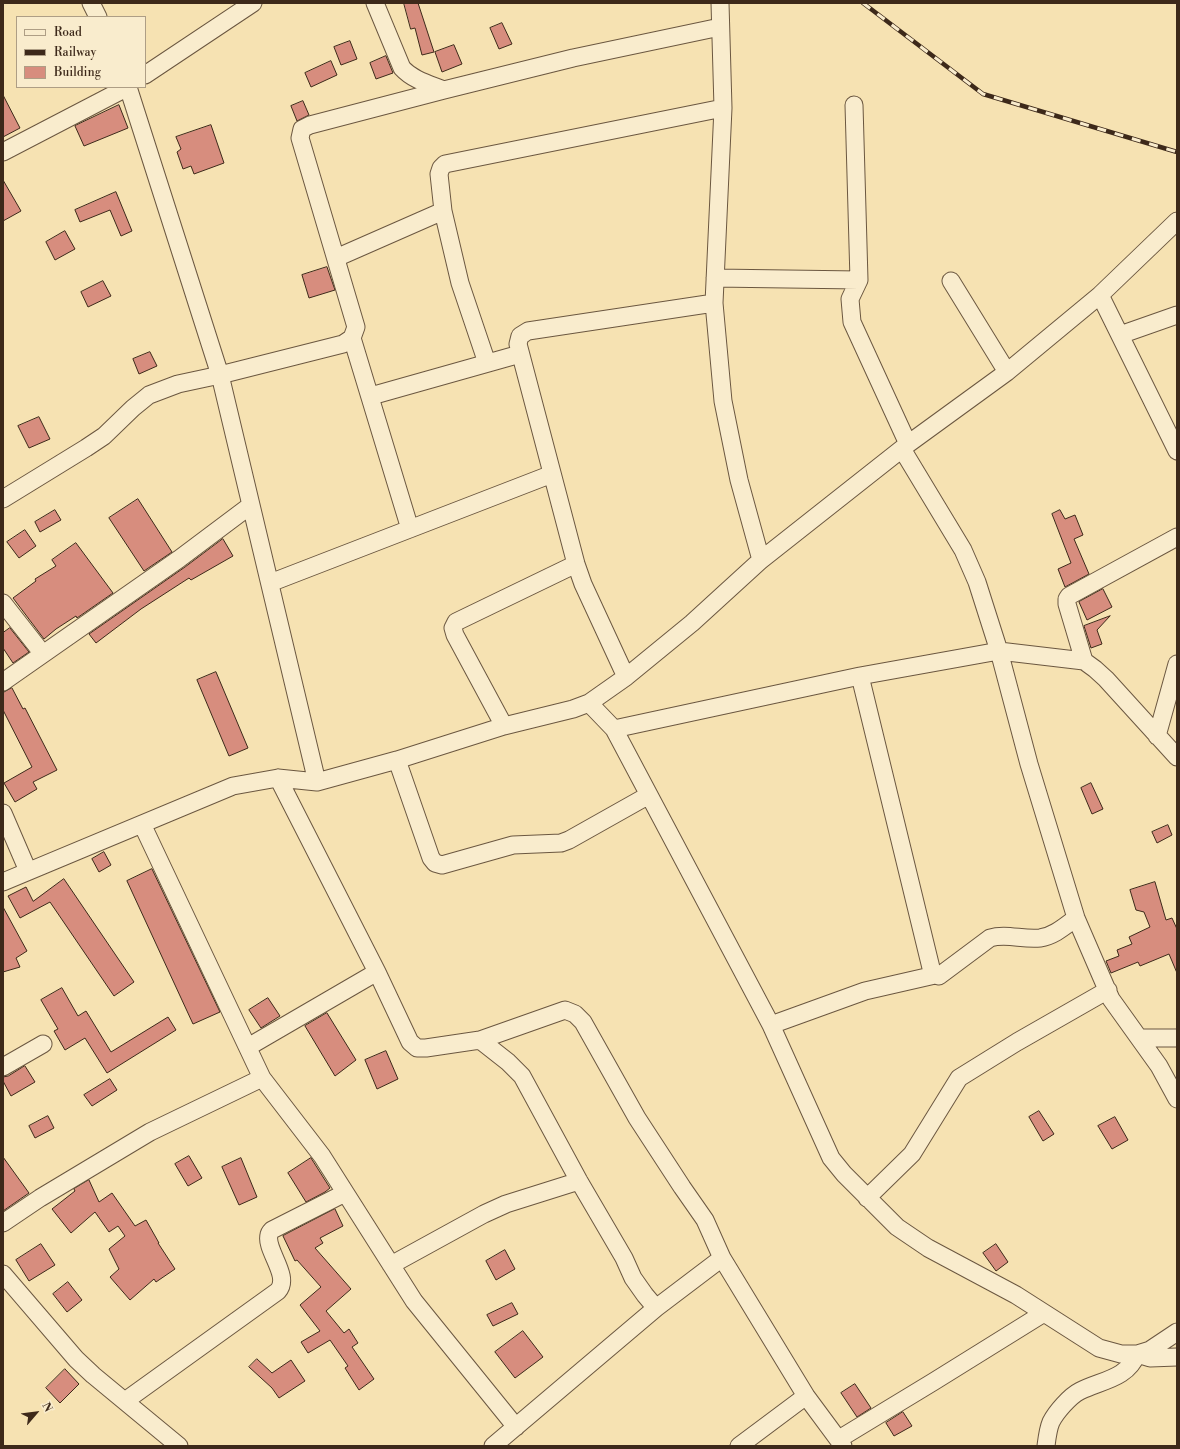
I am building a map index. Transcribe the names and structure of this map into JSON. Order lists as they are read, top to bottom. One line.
{"legend":["Road","Railway","Building"],"north":"top right"}
